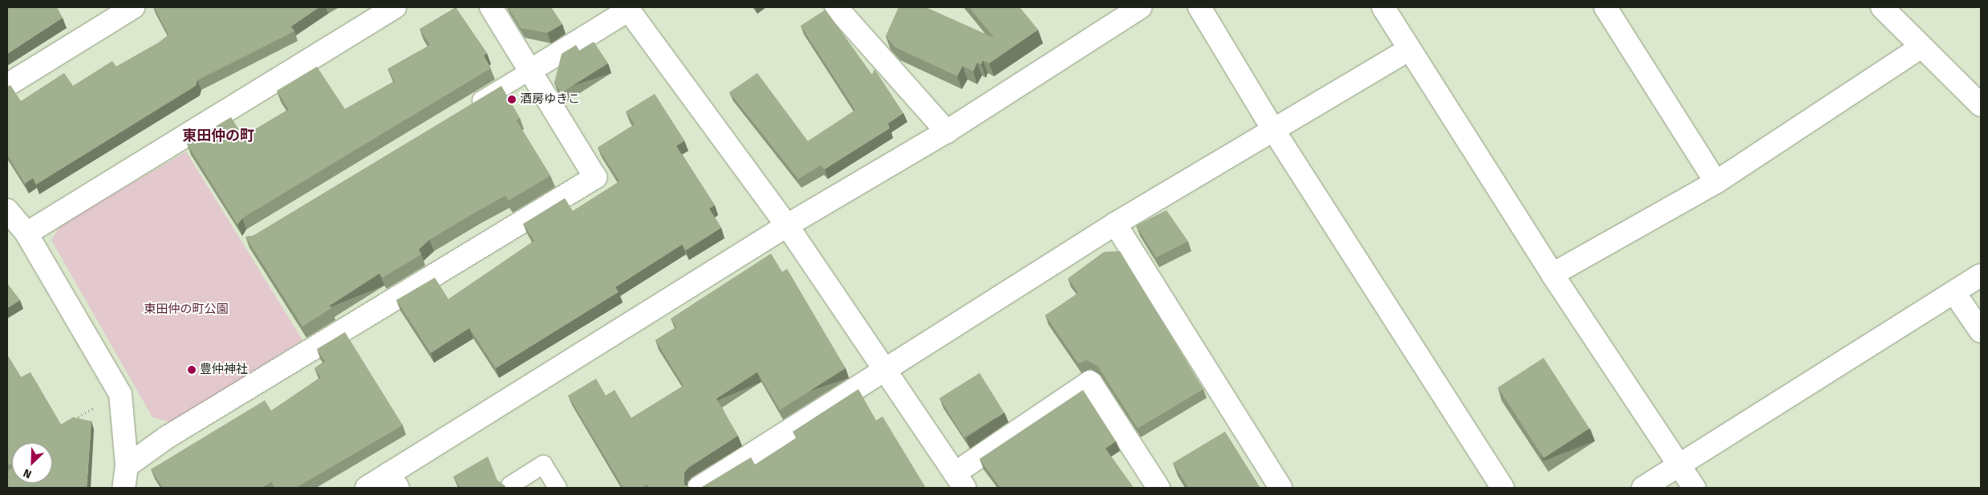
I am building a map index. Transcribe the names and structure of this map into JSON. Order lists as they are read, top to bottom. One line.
{"districts":["東田仲の町"],"parks":["東田仲の町公園"],"places":["酒房ゆきこ","豊仲神社"],"north":"bottom left"}
